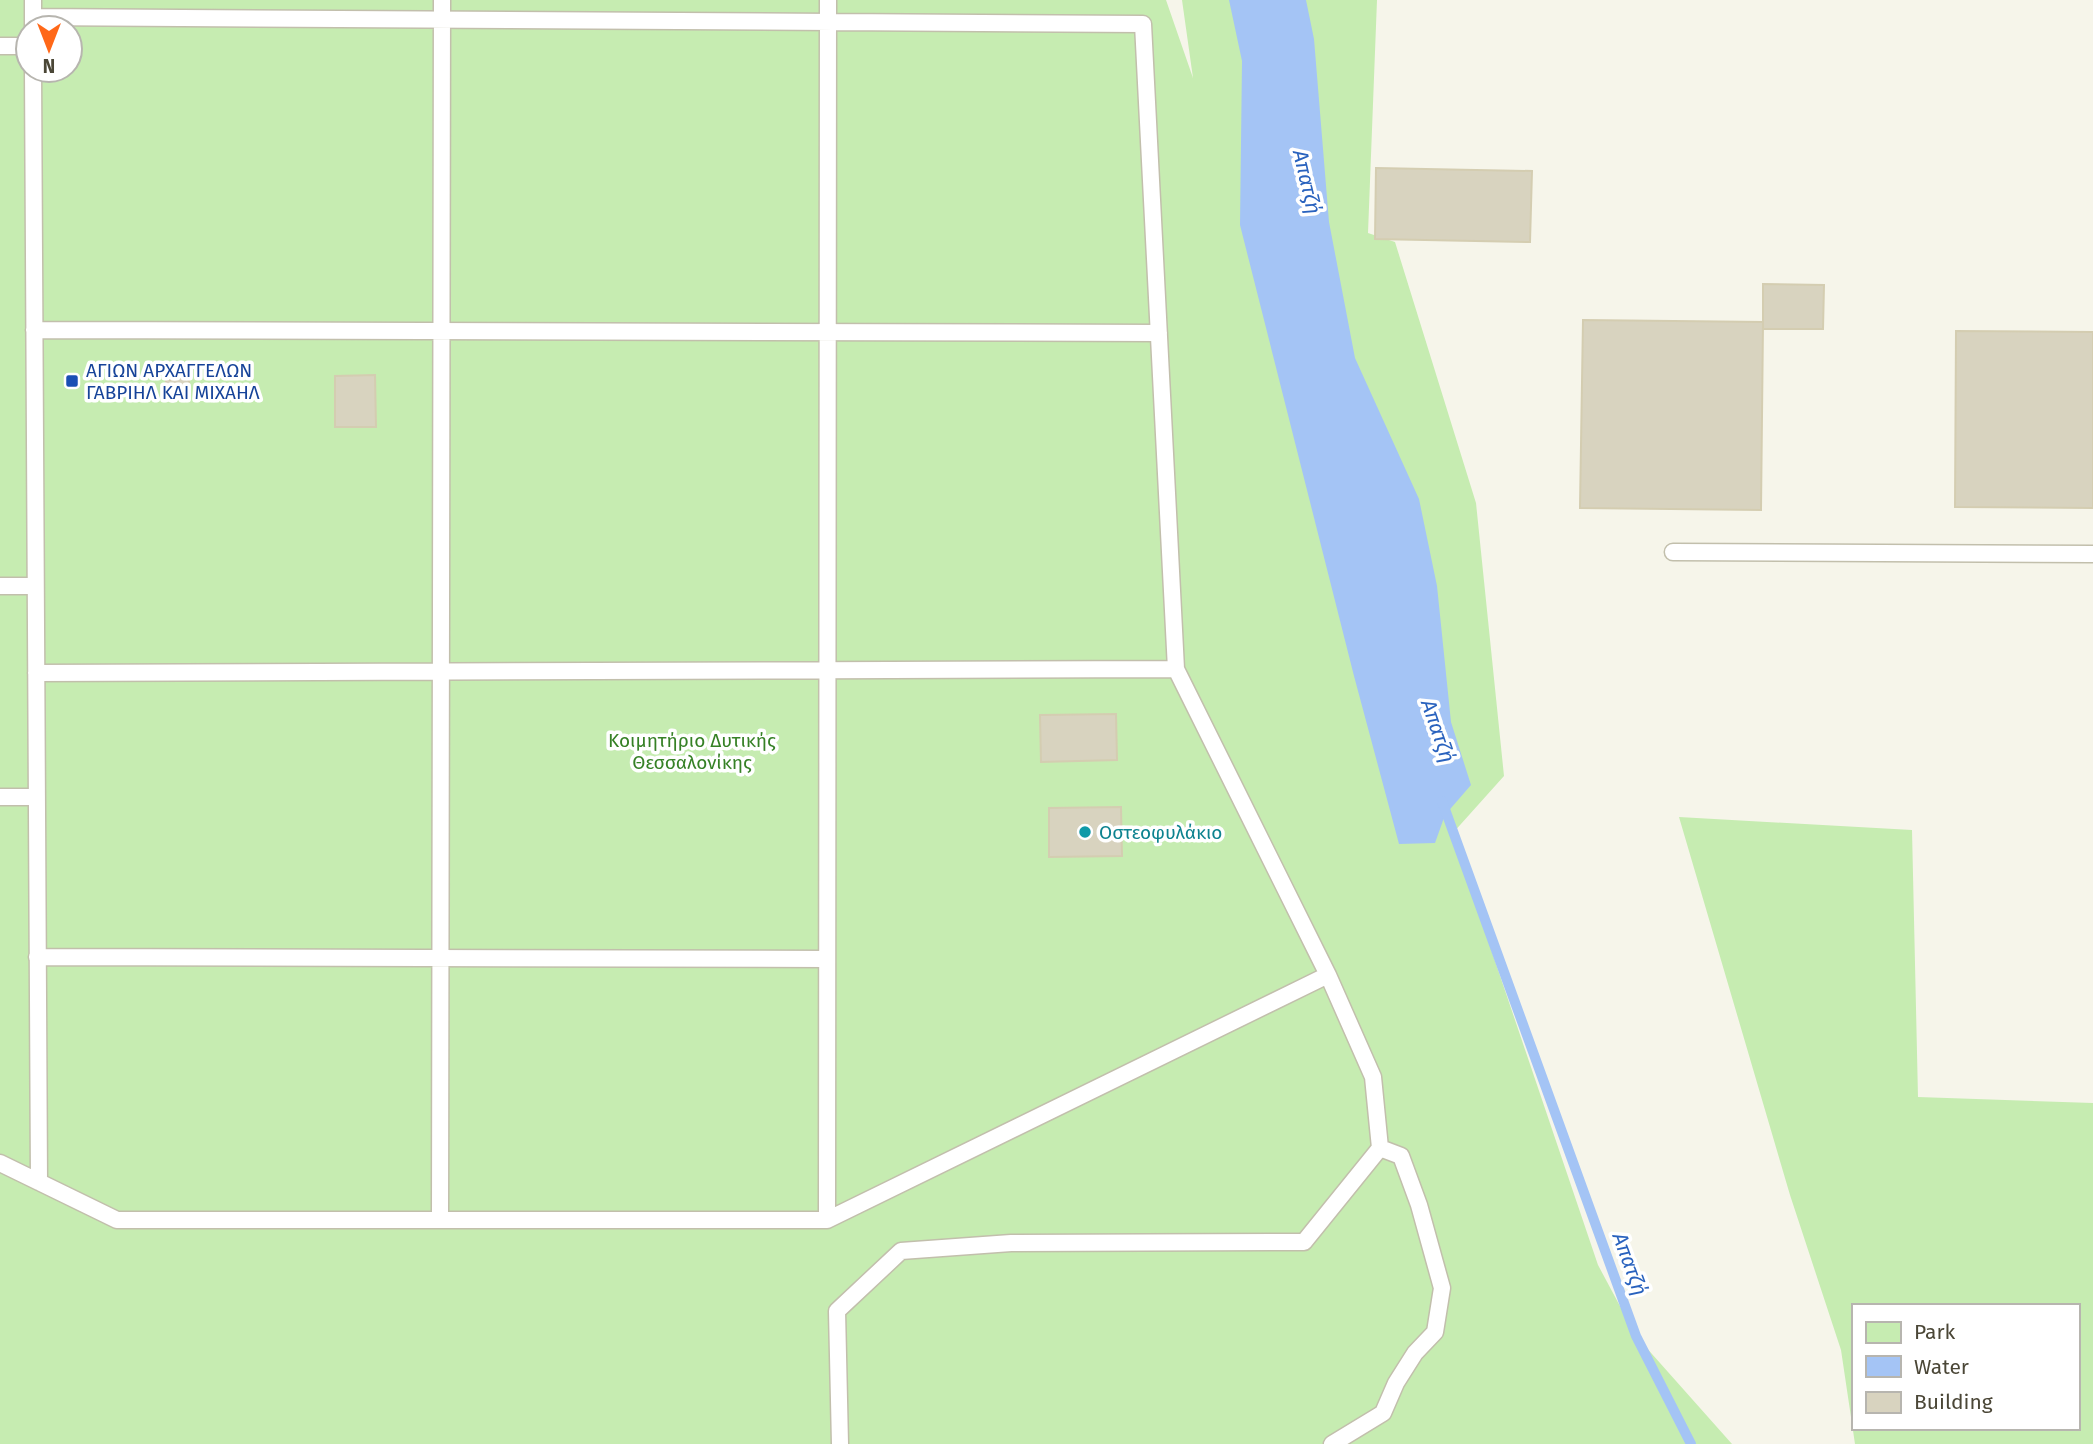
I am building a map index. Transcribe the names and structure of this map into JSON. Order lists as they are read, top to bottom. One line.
{"water":["Απατζή"],"parks":["Κοιμητήριο Δυτικής Θεσσαλονίκης"],"places":{"transit":["ΑΓΙΩΝ ΑΡΧΑΓΓΕΛΩΝ ΓΑΒΡΙΗΛ ΚΑΙ ΜΙΧΑΗΛ"],"other":["Οστεοφυλάκιο"]},"legend":["Park","Water","Building"],"north":"bottom"}
